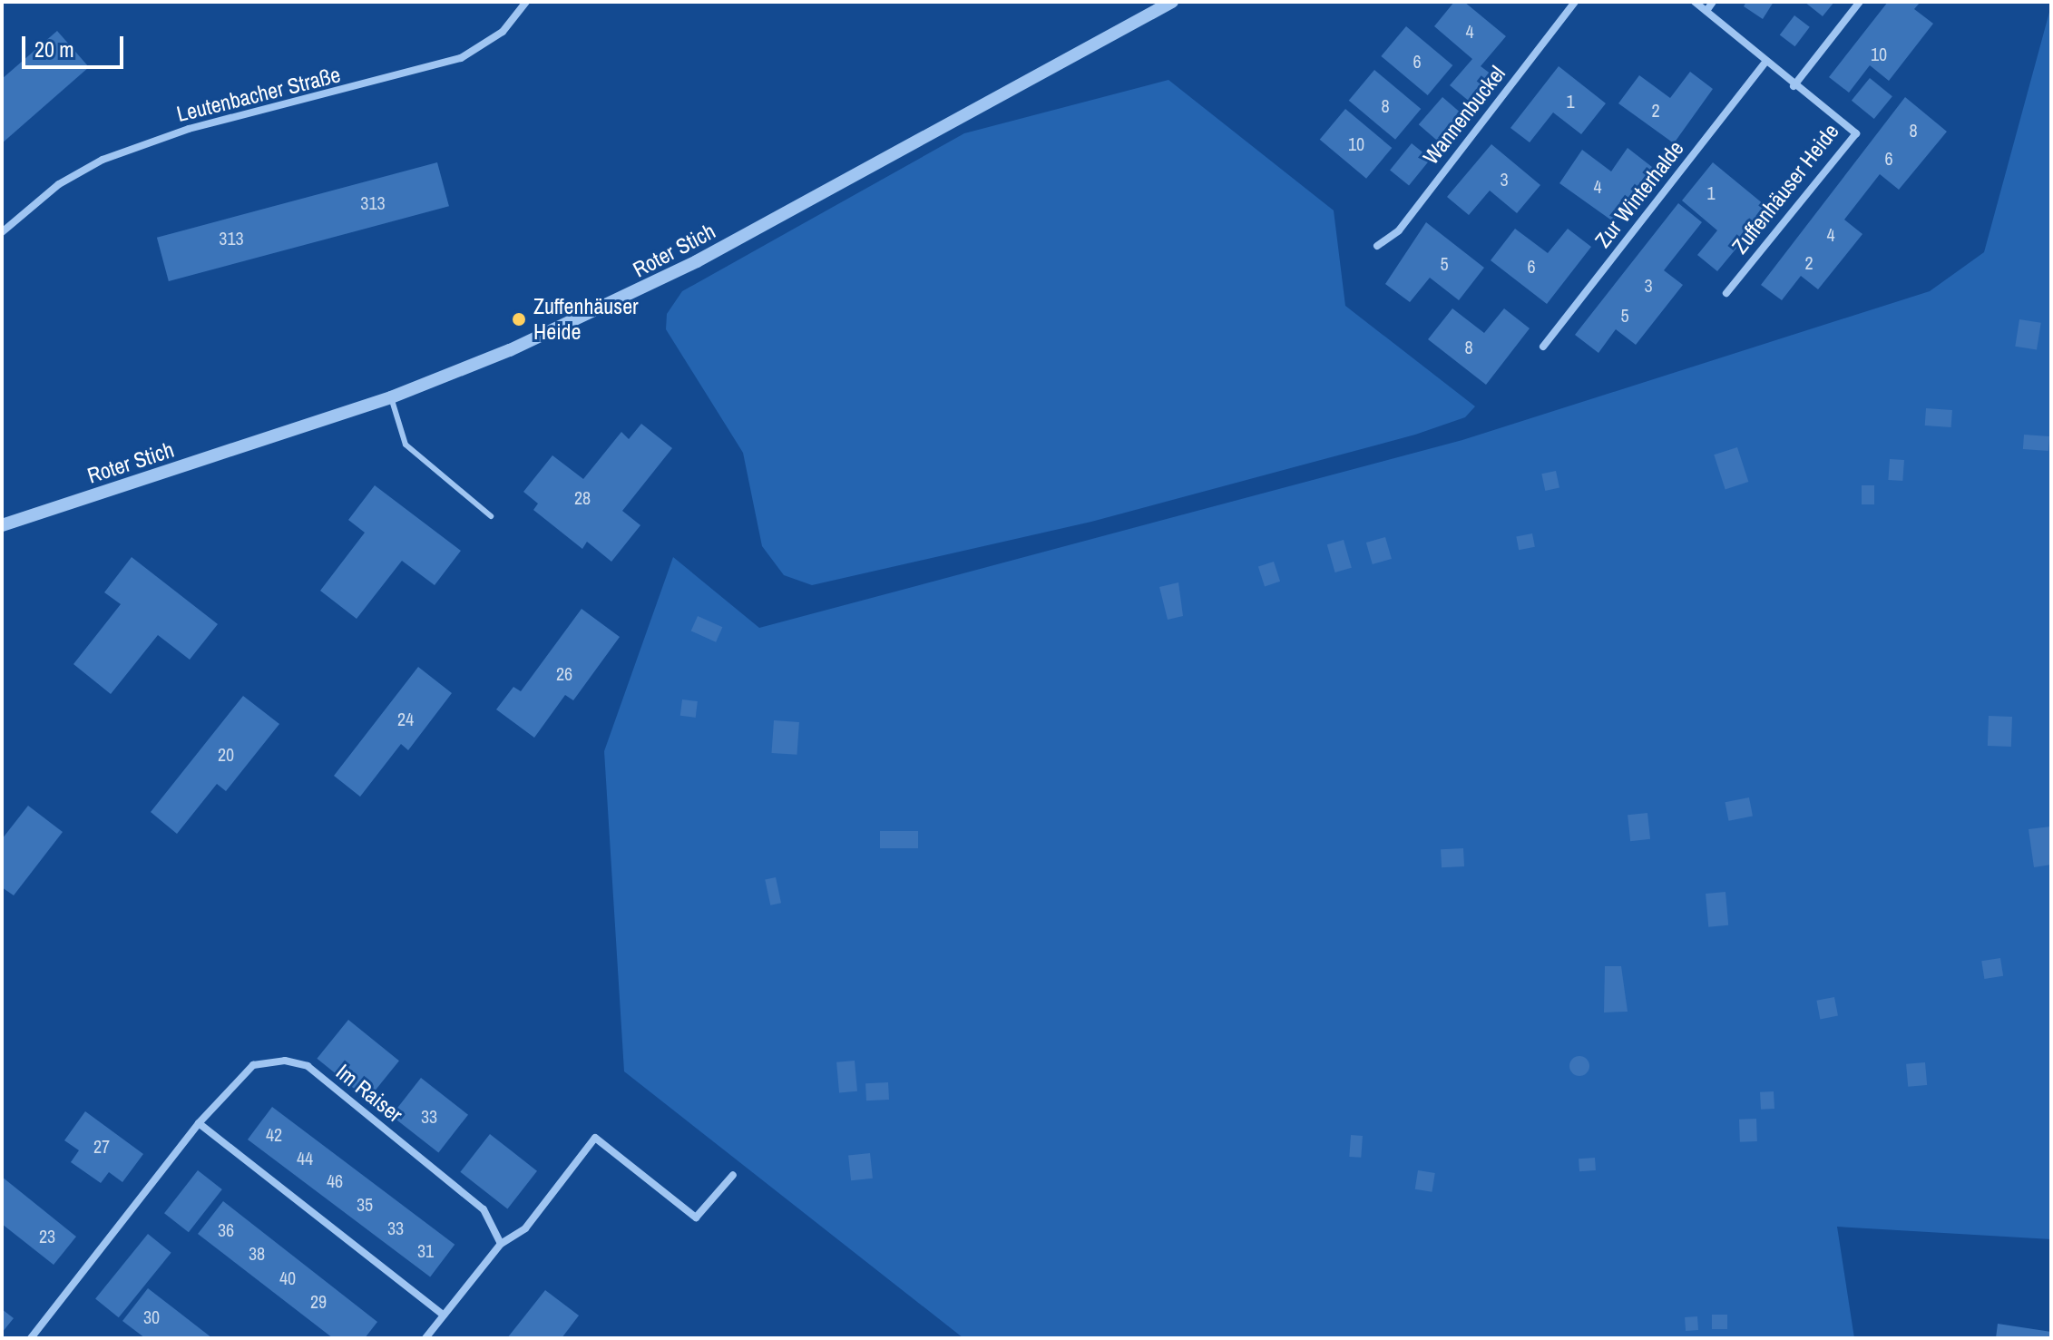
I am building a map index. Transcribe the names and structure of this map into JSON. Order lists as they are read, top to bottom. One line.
{"streets":{"street":["Leutenbacher Straße","Wannenbuckel","Zuffenhäuser Heide","Zur Winterhalde","Roter Stich","Im Raiser"]},"crossings":[["Zuffenhäuser Heide","Zur Winterhalde"]],"places":["Zuffenhäuser Heide"],"house_numbers":["4","10","6","1","8","2","8","10","6","3","4","1","313","4","313","2","5","6","3","5","8","28","26","24","20","33","42","27","44","46","35","33","36","23","31","38","40","29","30"],"scale_bar":"20 m"}
